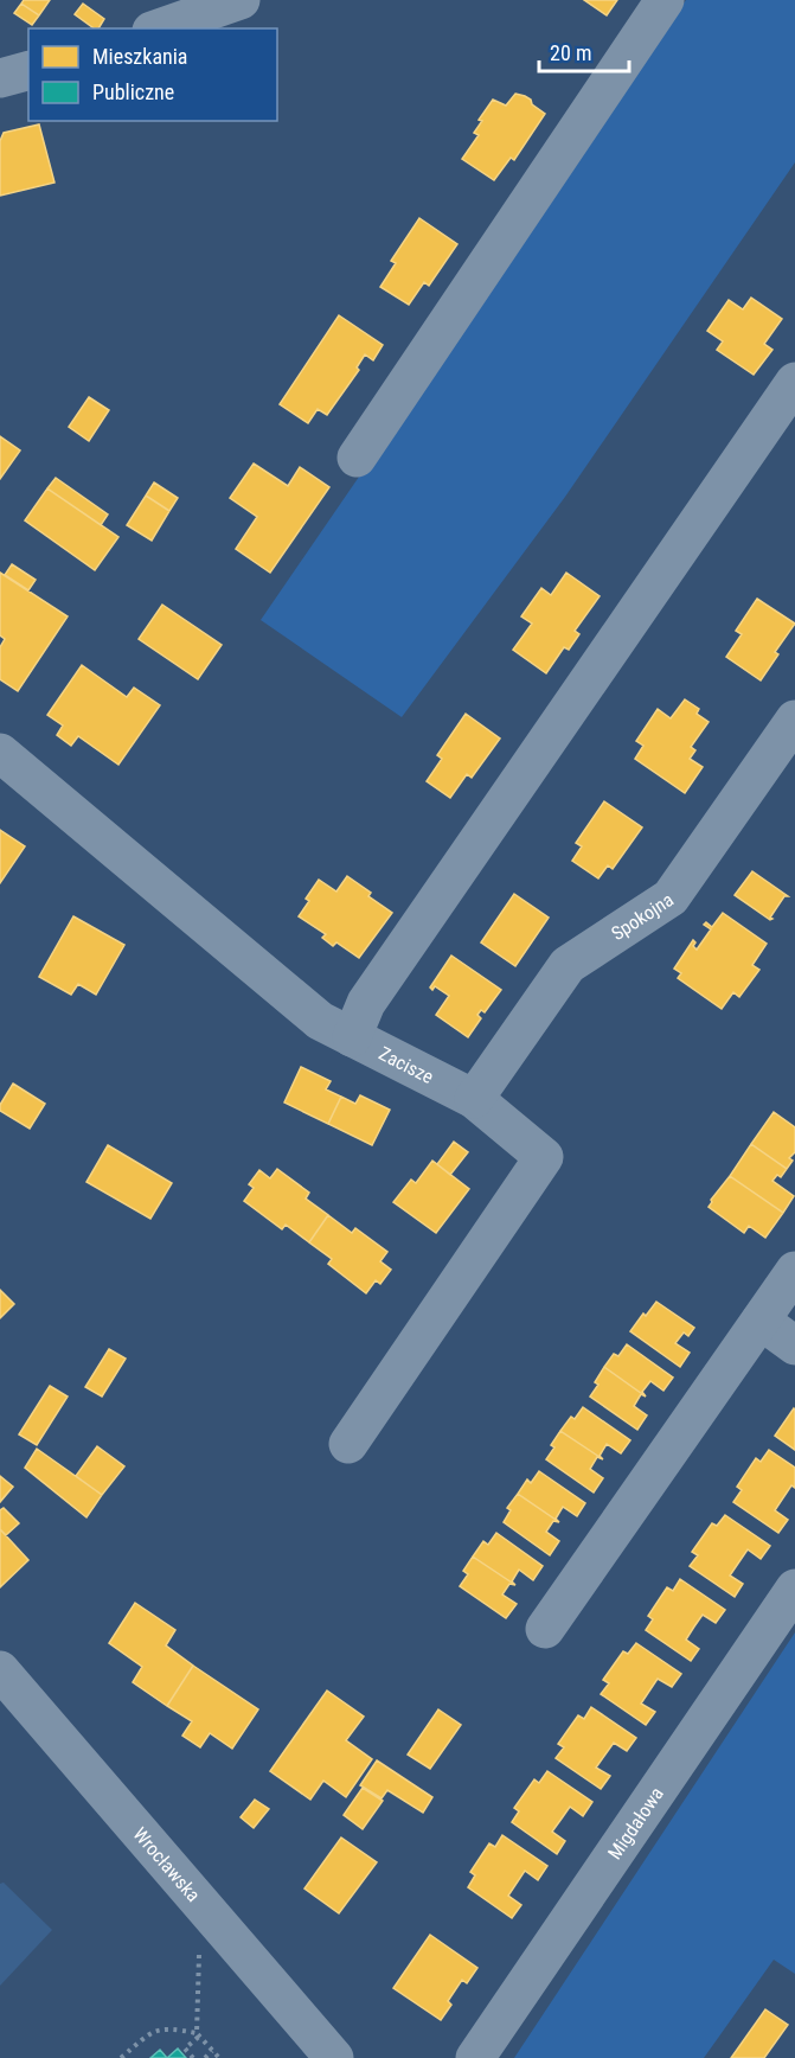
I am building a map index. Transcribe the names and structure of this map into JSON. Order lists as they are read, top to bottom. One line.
{"streets":{"street":["Spokojna","Zacisze","Migdałowa","Wrocławska"]},"crossings":[["Spokojna","Zacisze"]],"legend":["Mieszkania","Publiczne"],"scale_bar":"20 m"}
